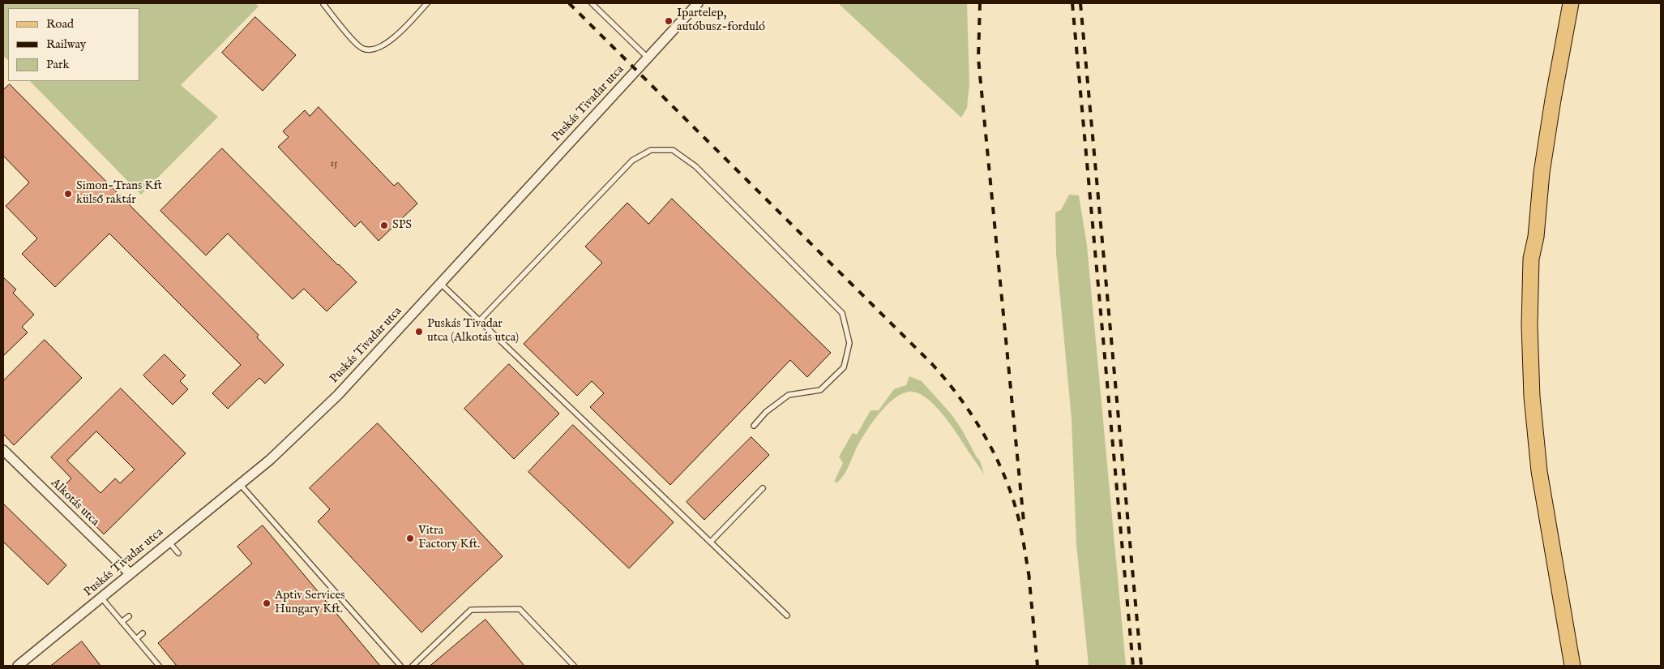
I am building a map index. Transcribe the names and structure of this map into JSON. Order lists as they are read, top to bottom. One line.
{"streets":{"street":["Puskás Tivadar utca","Alkotás utca"]},"crossings":[["Puskás Tivadar utca","Alkotás utca"]],"places":["Ipartelep, autóbusz-forduló","Simon-Trans Kft külső raktár","SPS","Puskás Tivadar utca (Alkotás utca)","Vitra Factory Kft.","Aptiv Services Hungary Kft."],"house_numbers":["15"],"legend":["Road","Railway","Park"]}
